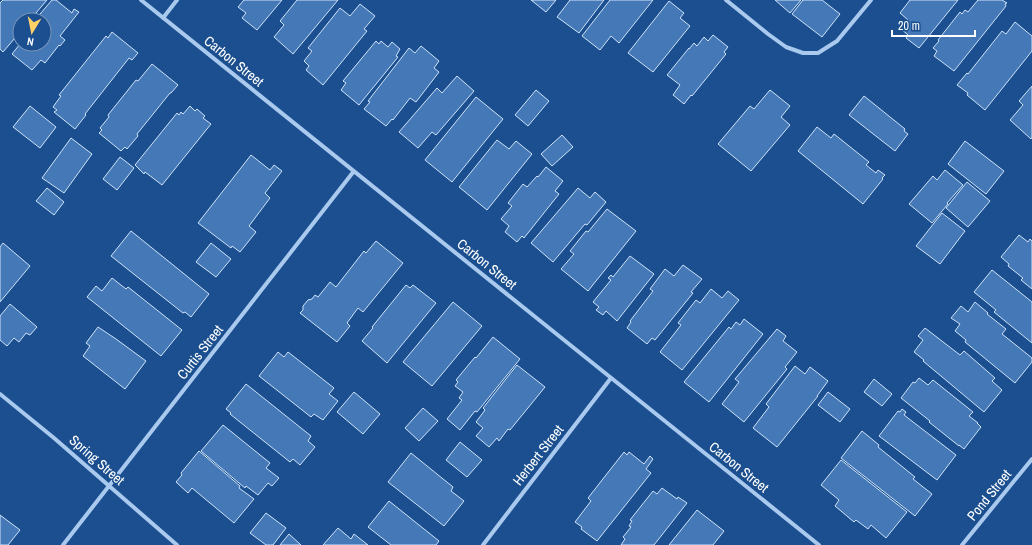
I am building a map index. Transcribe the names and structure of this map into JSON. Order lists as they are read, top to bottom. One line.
{"streets":{"street":["Carbon Street","Curtis Street","Herbert Street","Spring Street","Pond Street"]},"crossings":[["Carbon Street","Curtis Street"],["Carbon Street","Herbert Street"],["Curtis Street","Spring Street"]],"scale_bar":"20 m","north":"bottom"}
